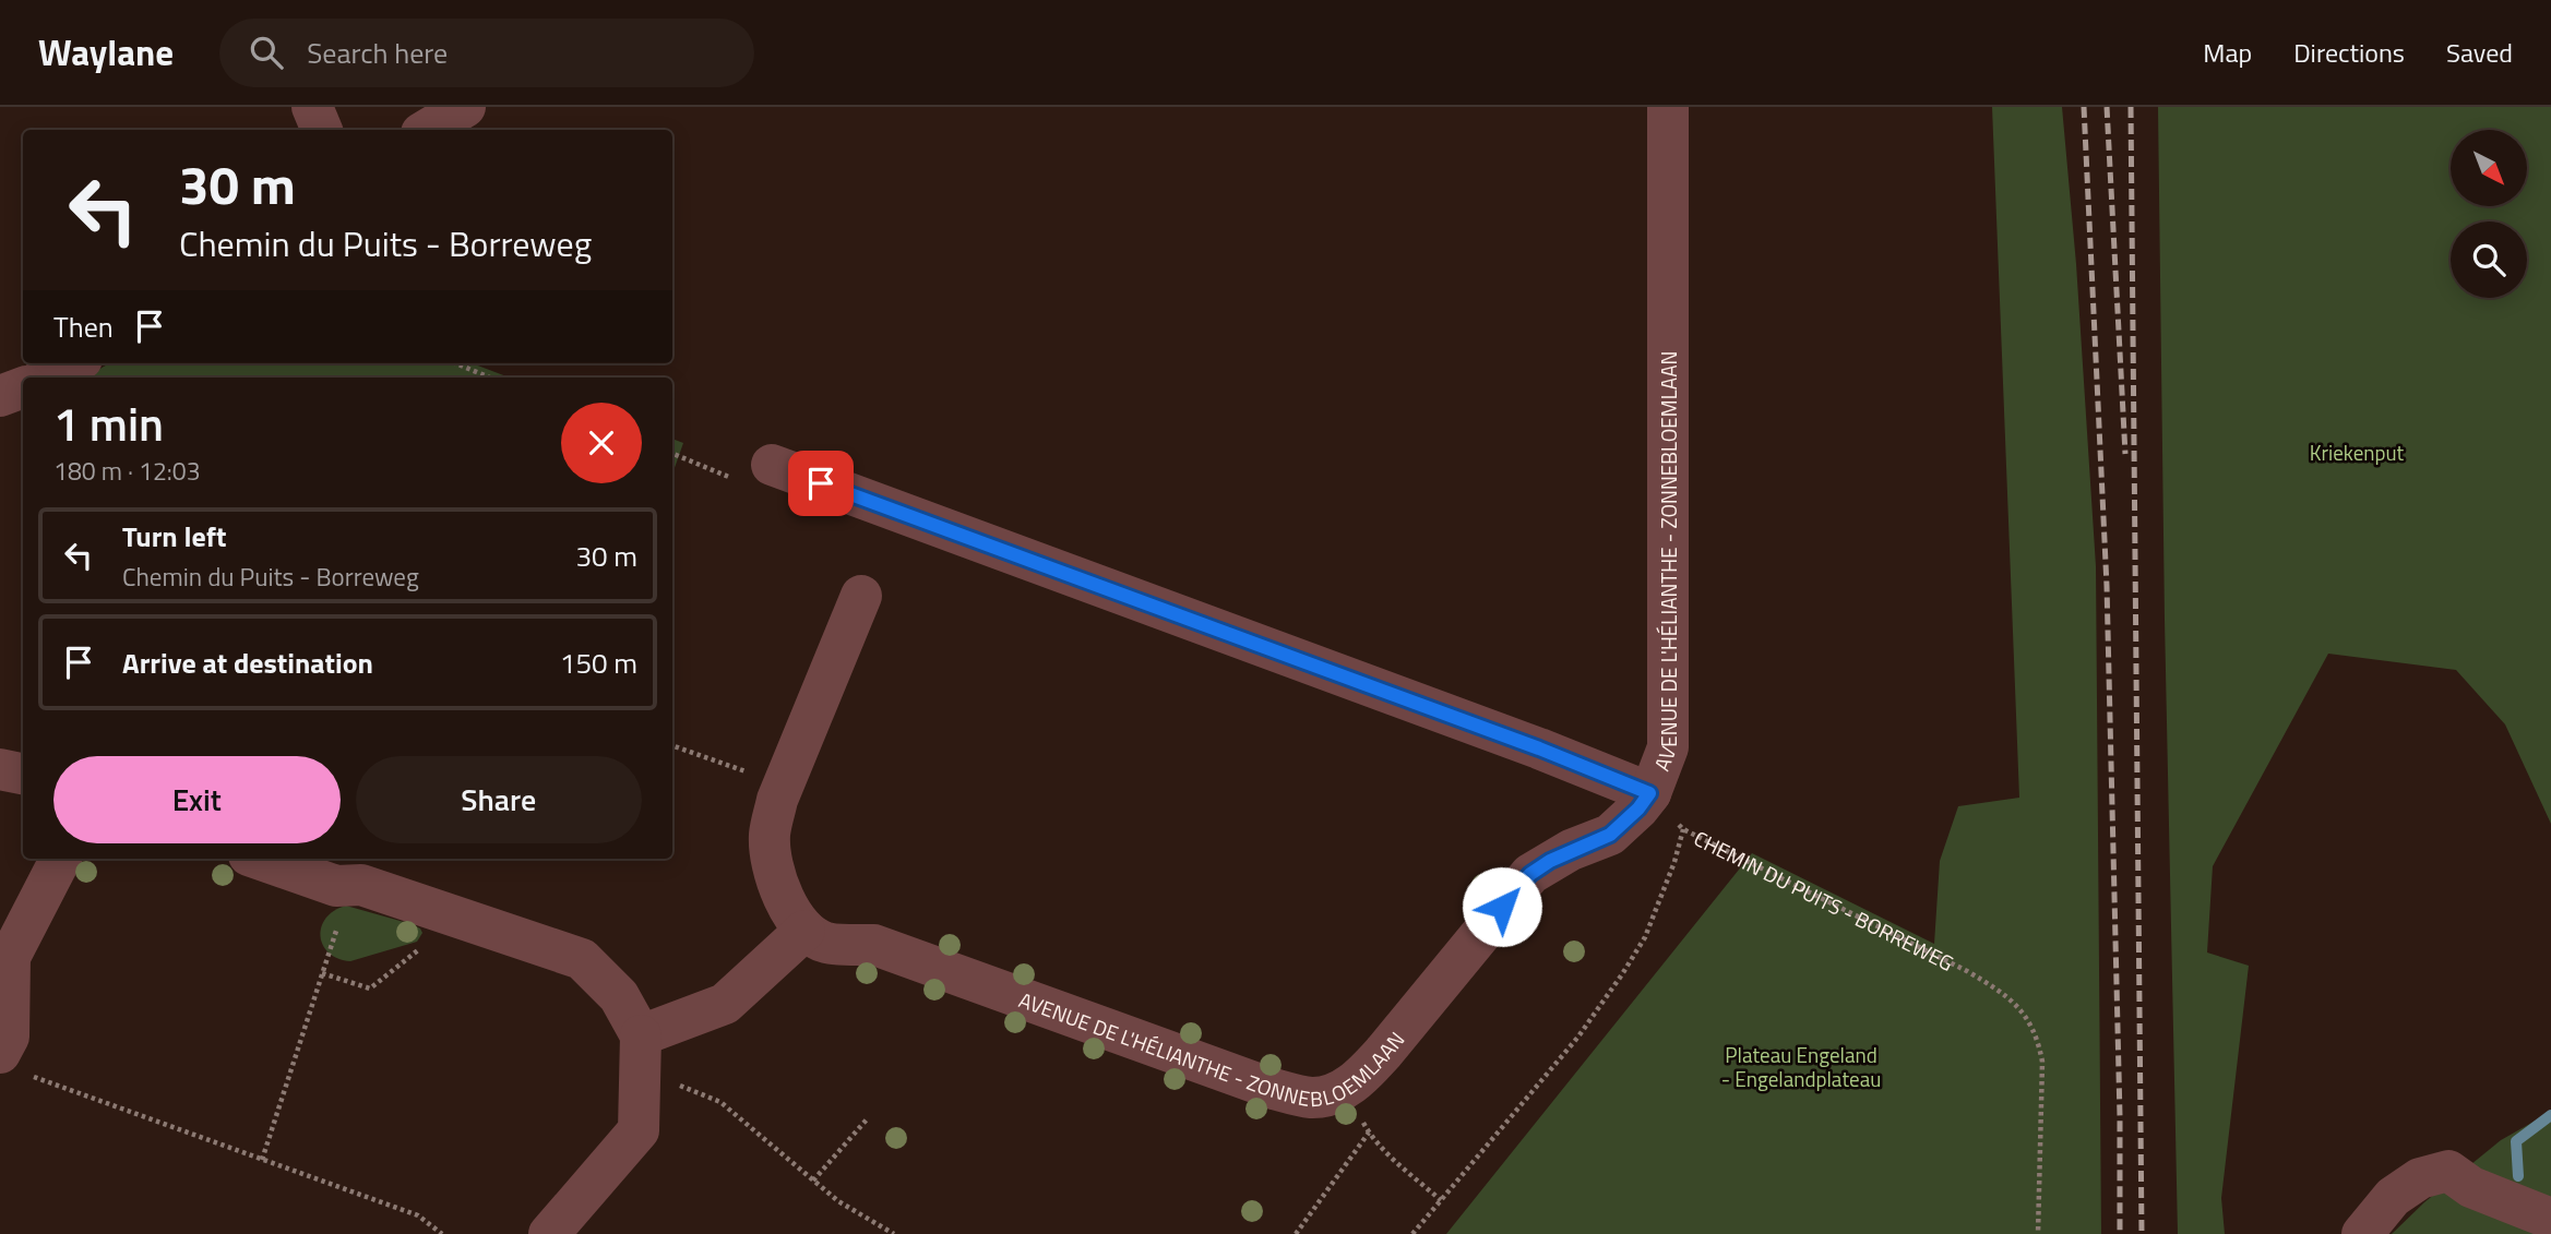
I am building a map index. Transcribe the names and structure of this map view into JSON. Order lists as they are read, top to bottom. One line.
{"streets":{"street":["AVENUE DE L'HÉLIANTHE - ZONNEBLOEMLAAN"],"path":["CHEMIN DU PUITS - BORREWEG"]},"crossings":[["AVENUE DE L'HÉLIANTHE - ZONNEBLOEMLAAN","CHEMIN DU PUITS - BORREWEG"]],"parks":["Kriekenput","Plateau Engeland - Engelandplateau"],"north":"bottom right","page":{"header":"Waylane","search":"Search here","nav":["Map","Directions","Saved"],"turn":["30 m","Chemin du Puits - Borreweg"],"then":"Then","heading":["1 min","180 m · 12:03"],"list":[{"name":"Turn left","note":"Chemin du Puits - Borreweg","value":"30 m"},{"name":"Arrive at destination","value":"150 m"}],"buttons":["Exit","Share"]}}
